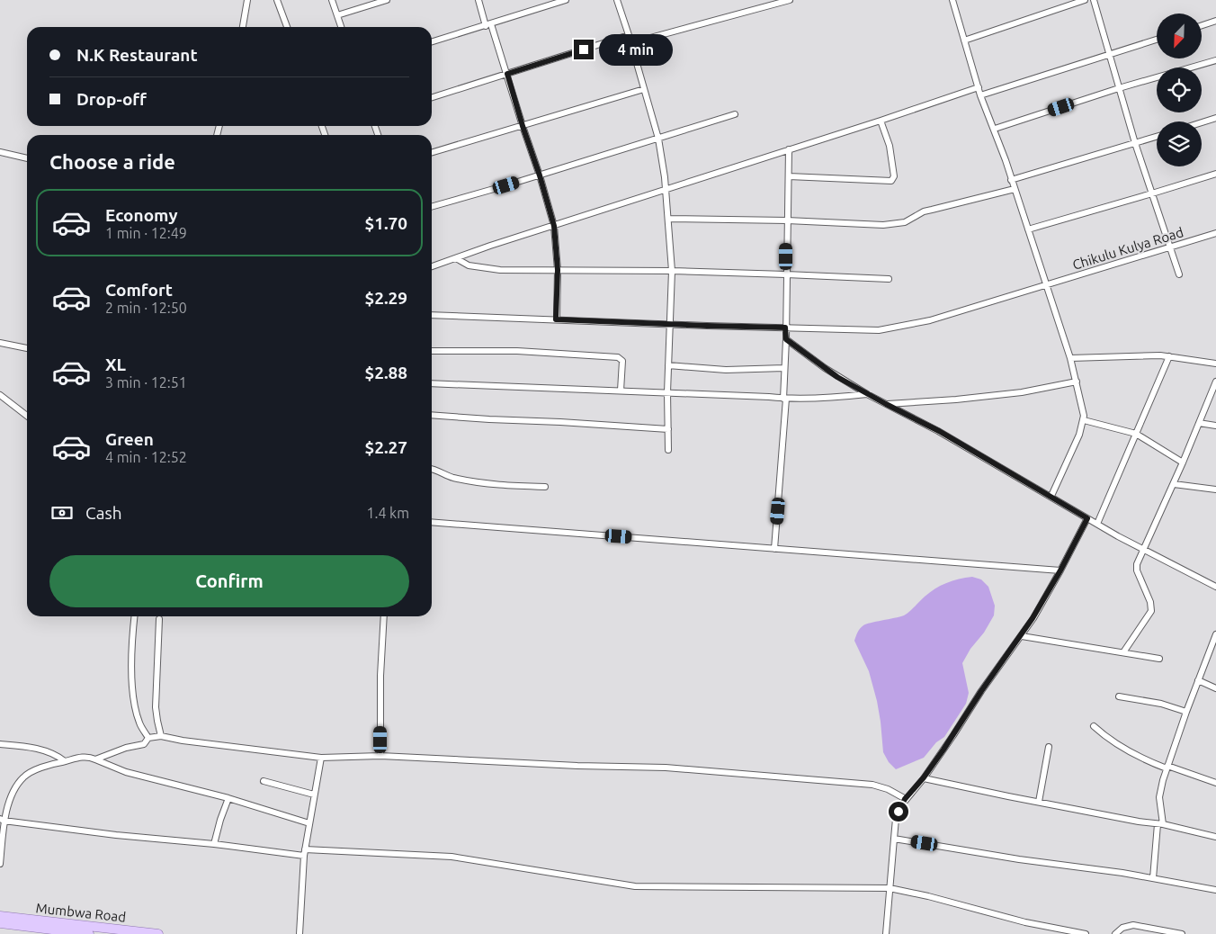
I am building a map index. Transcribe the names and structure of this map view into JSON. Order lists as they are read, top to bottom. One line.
{"streets":{"main road":["Mumbwa Road"],"street":["Chikulu Kulya Road"]},"north":"bottom left","page":{"banner":["N.K Restaurant","Drop-off"],"bubble":"4 min","heading":"Choose a ride","list":[{"name":"Economy","note":"1 min · 12:49","value":"$1.70"},{"name":"Comfort","note":"2 min · 12:50","value":"$2.29"},{"name":"XL","note":"3 min · 12:51","value":"$2.88"},{"name":"Green","note":"4 min · 12:52","value":"$2.27"}],"pay":["Cash","1.4 km"],"buttons":"Confirm"}}
